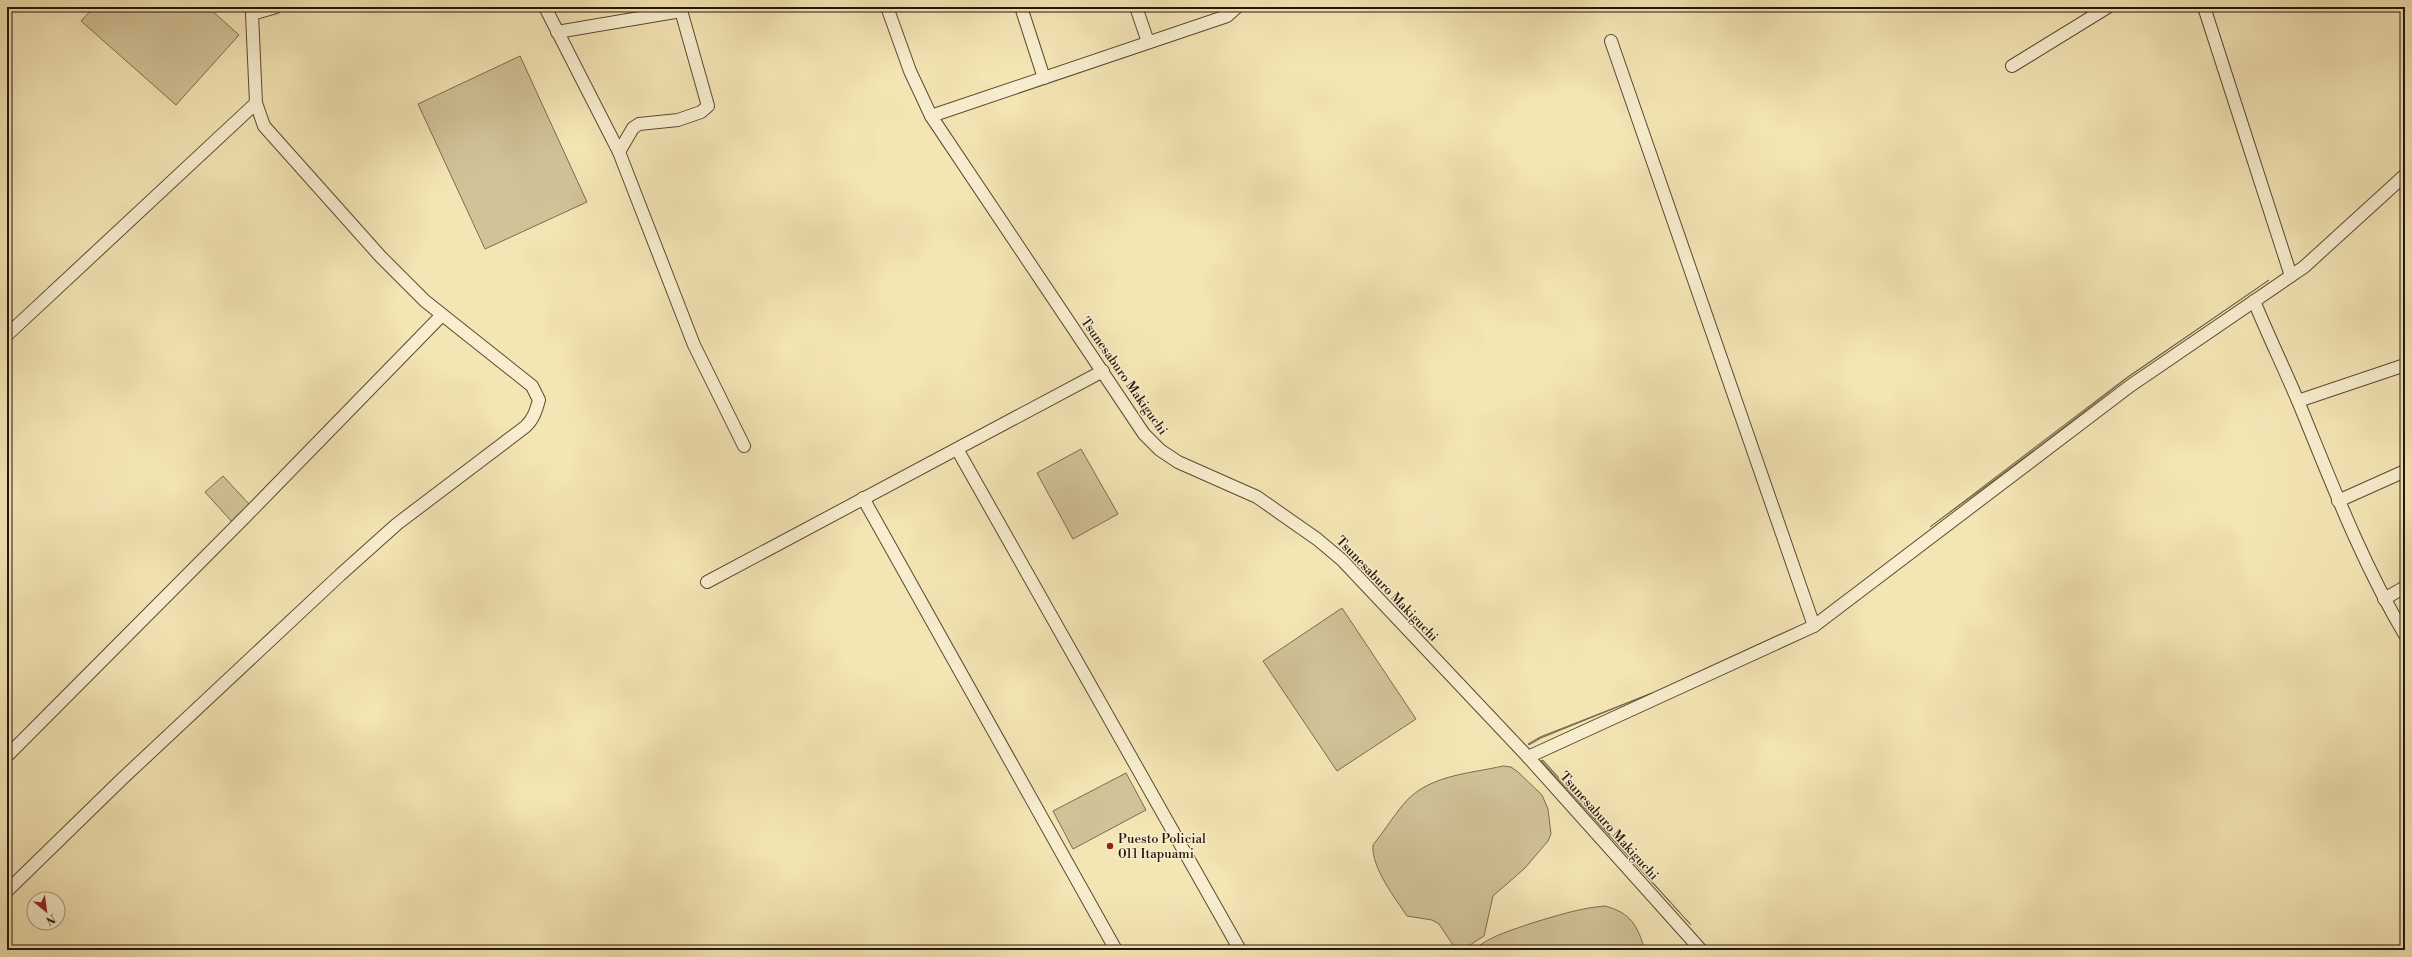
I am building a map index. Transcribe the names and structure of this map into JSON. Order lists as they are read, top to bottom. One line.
{"streets":{"street":["Tsunesaburo Makiguchi"]},"places":["Puesto Policial 011 Itapuami"],"north":"bottom right"}
